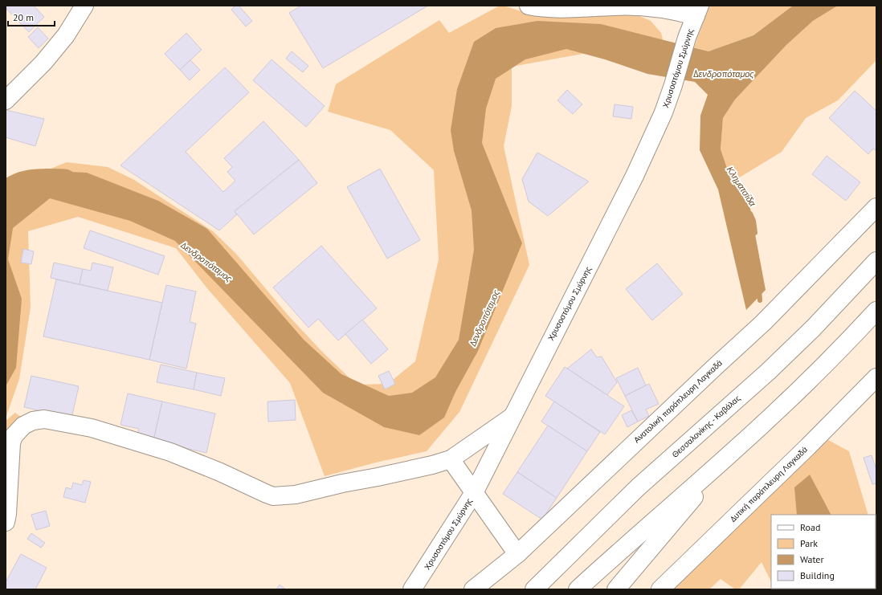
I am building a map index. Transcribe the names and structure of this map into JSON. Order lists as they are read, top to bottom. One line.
{"streets":{"main road":["Χρυσοστόμου Σμύρνης","Ανατολική παράπλευρη Λαγκαδά","Θεσσαλονίκης - Καβάλας","Δυτική παράπλευρη Λαγκαδά"]},"water":["Δενδροπόταμος","Κληματσίδα"],"legend":["Road","Park","Water","Building"],"scale_bar":"20 m"}
